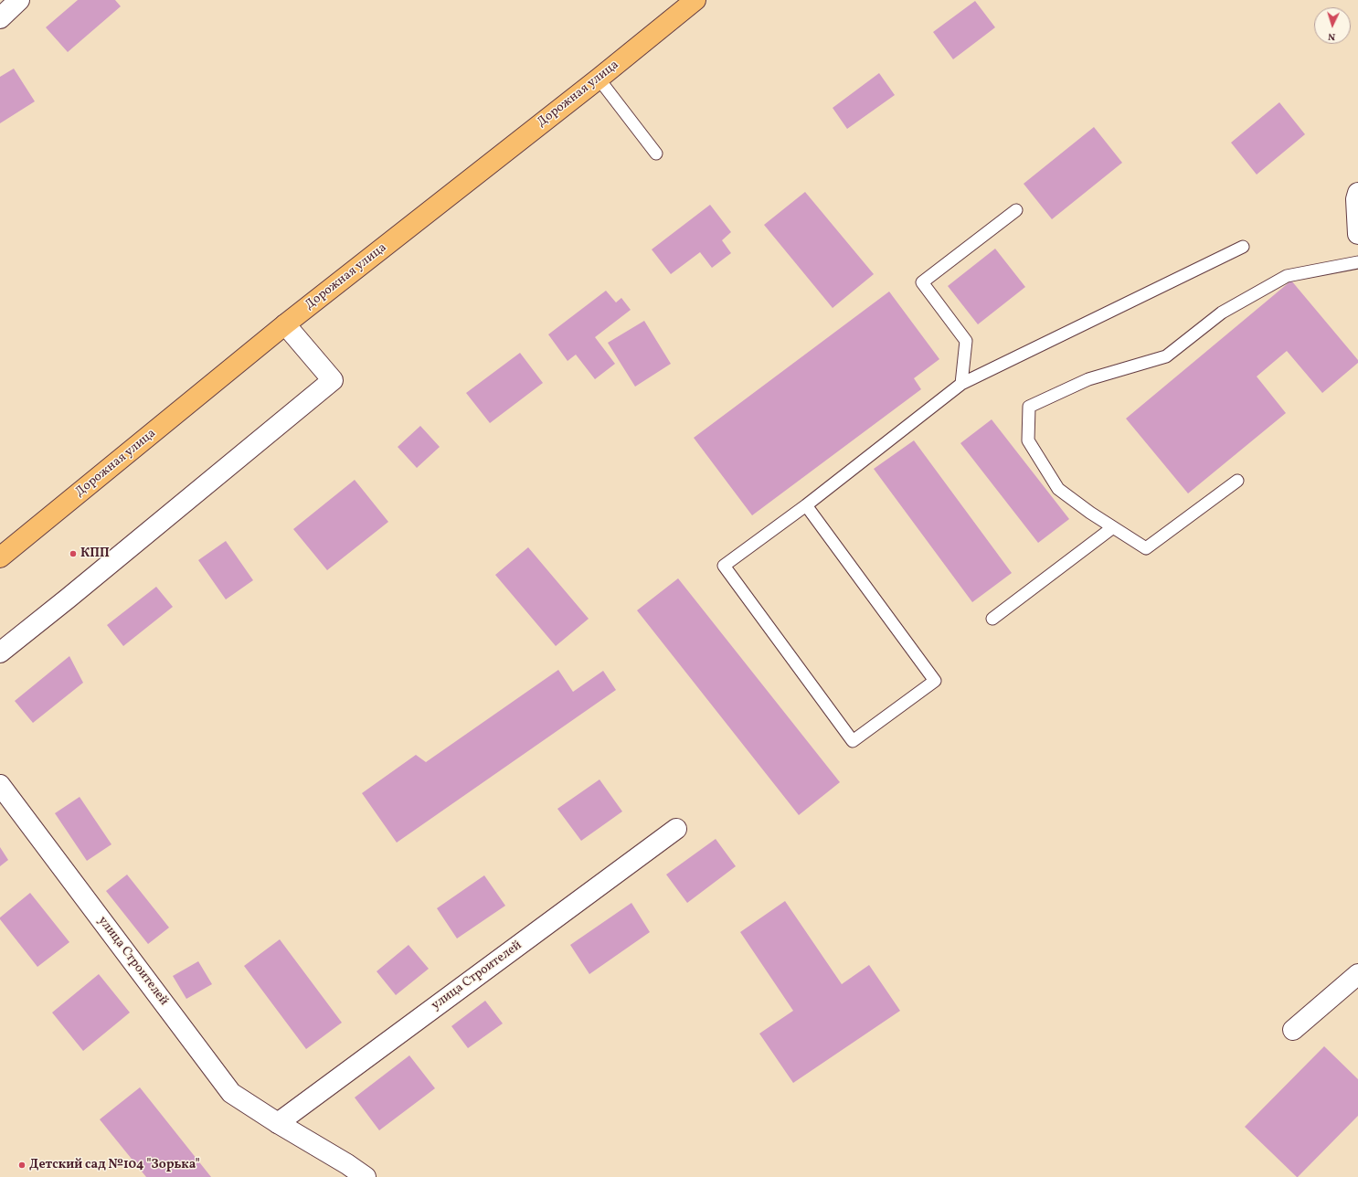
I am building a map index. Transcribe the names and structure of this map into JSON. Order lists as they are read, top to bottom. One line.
{"streets":{"main road":["Дорожная улица"],"street":["улица Строителей"]},"places":["КПП","Детский сад №104 \"Зорька\""],"north":"bottom"}
